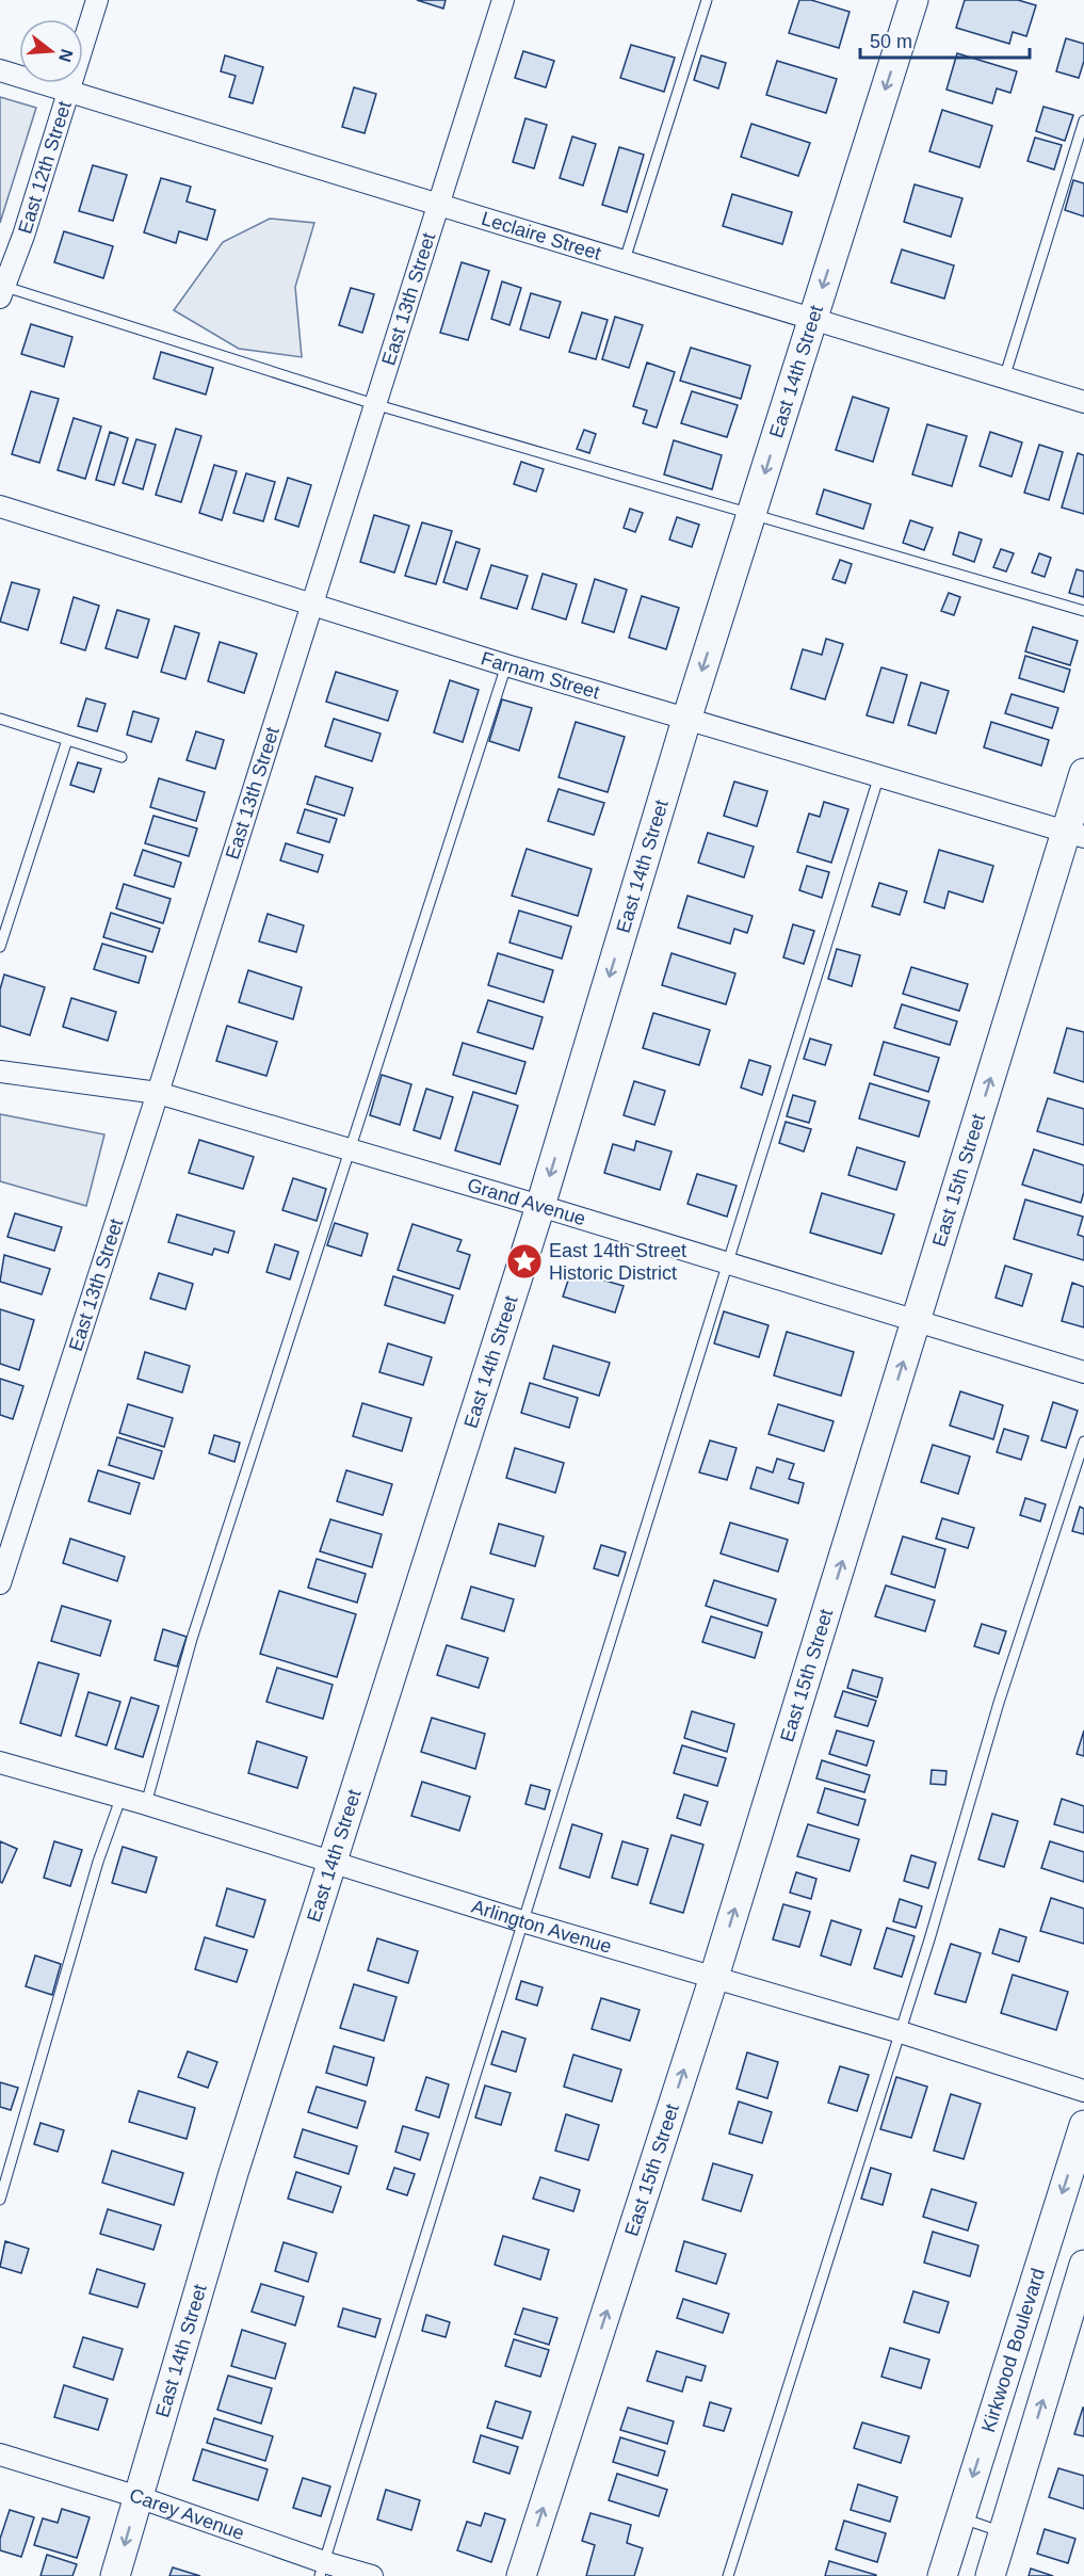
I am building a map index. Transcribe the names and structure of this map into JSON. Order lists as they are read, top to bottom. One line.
{"streets":{"street":["East 12th Street","Leclaire Street","East 13th Street","East 14th Street","Farnam Street","East 15th Street","Grand Avenue","Arlington Avenue","Kirkwood Boulevard","Carey Avenue"]},"crossings":[["East 12th Street","Leclaire Street"],["Leclaire Street","East 13th Street"],["Leclaire Street","East 14th Street"],["East 13th Street","Farnam Street"],["East 13th Street","Grand Avenue"],["East 14th Street","Farnam Street"],["East 14th Street","Grand Avenue"],["East 14th Street","Arlington Avenue"],["East 14th Street","Carey Avenue"],["Farnam Street","East 15th Street"],["East 15th Street","Grand Avenue"],["East 15th Street","Arlington Avenue"]],"one_way":["East 14th Street","East 15th Street"],"places":{"place":["East 14th Street Historic District"]},"scale_bar":"50 m","north":"right"}
